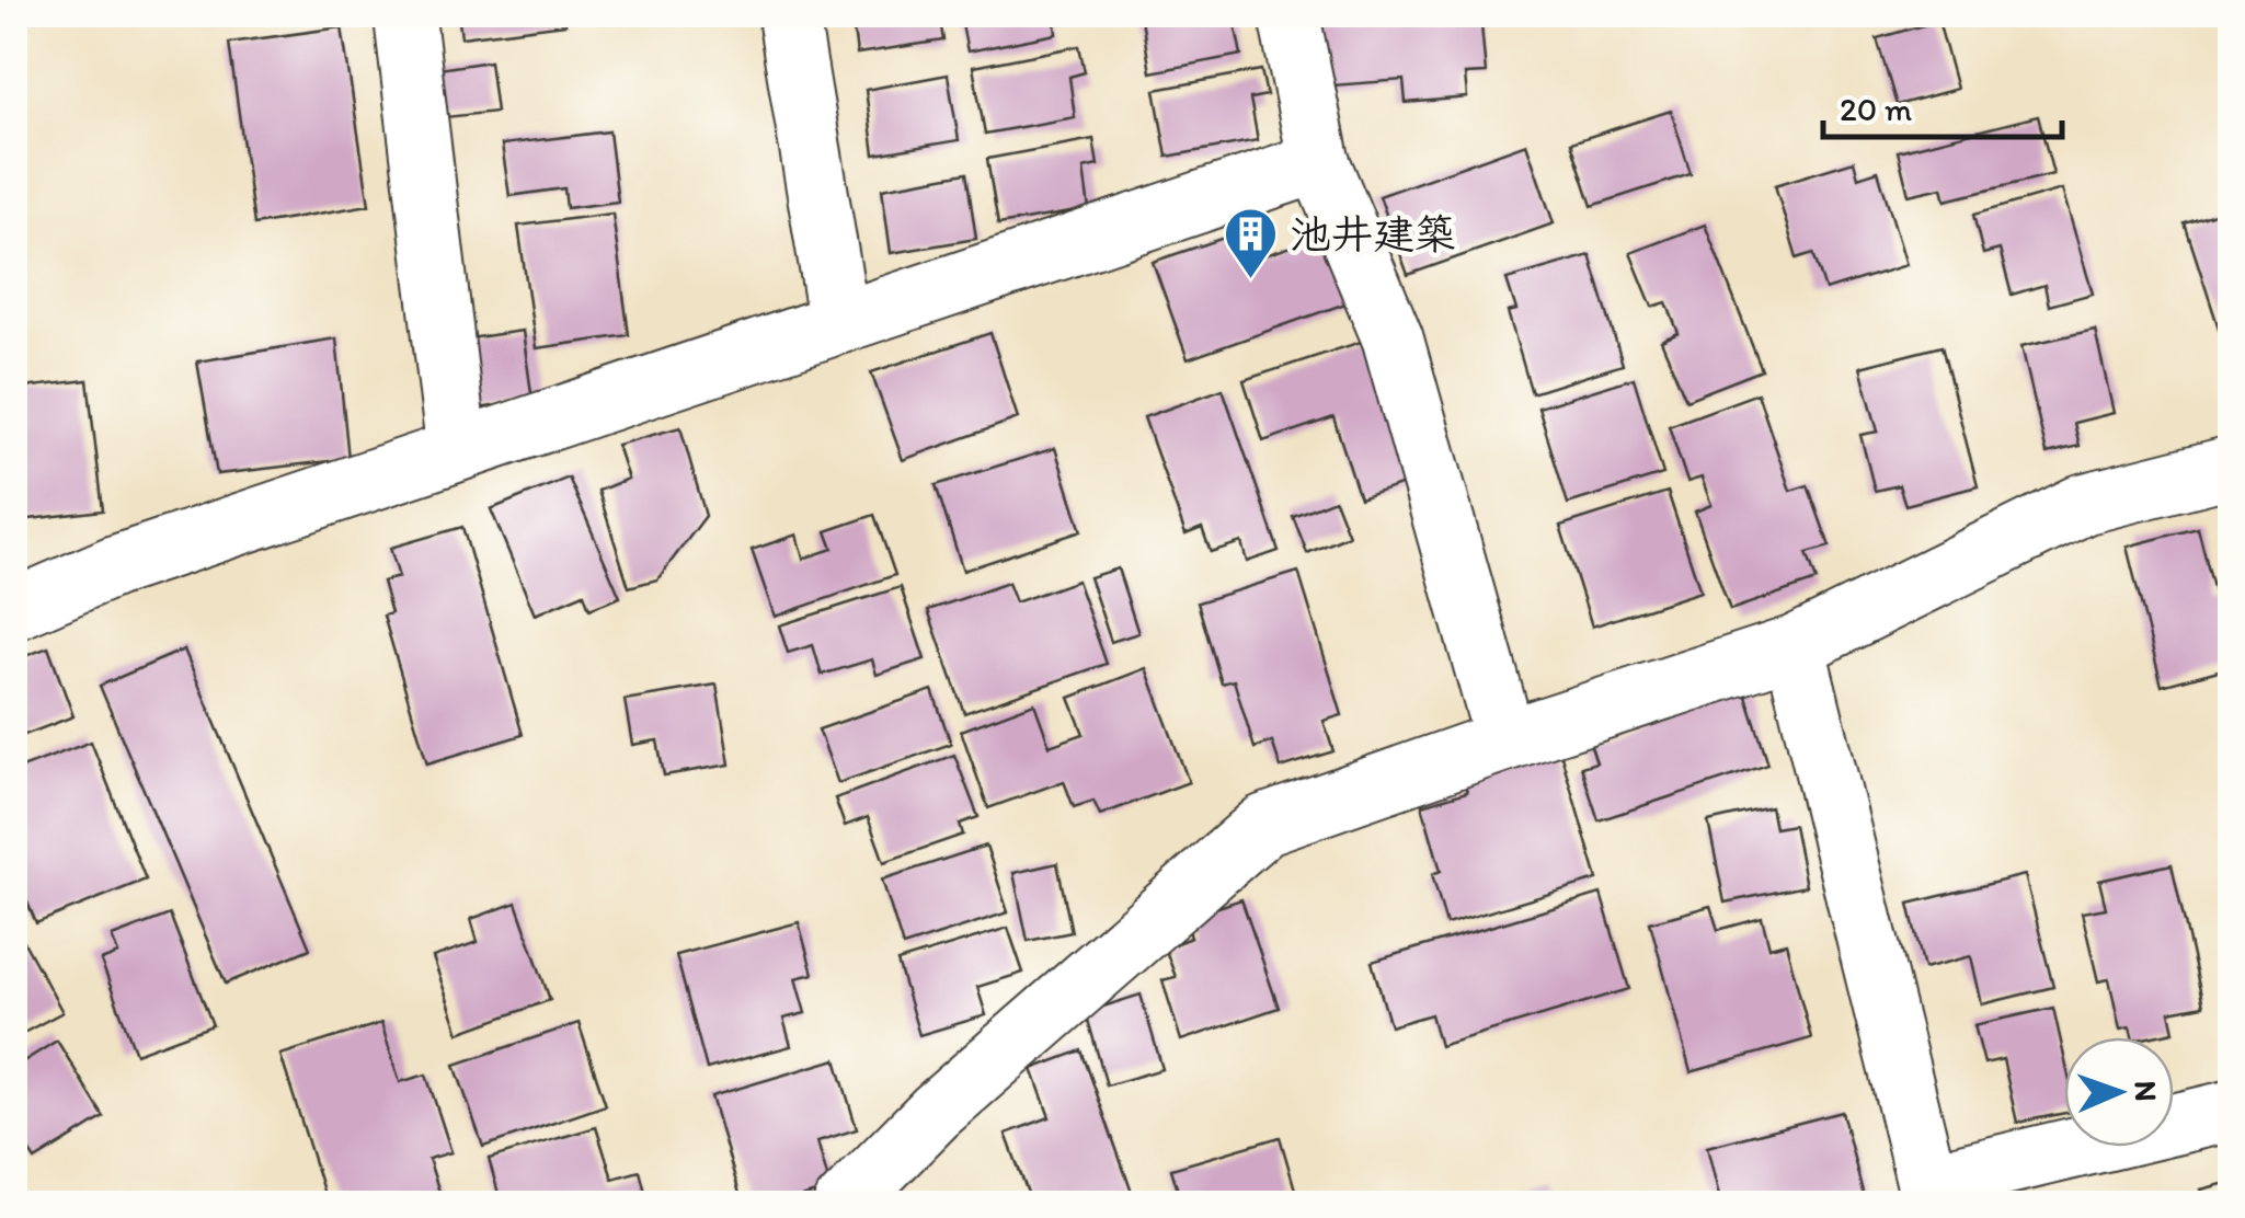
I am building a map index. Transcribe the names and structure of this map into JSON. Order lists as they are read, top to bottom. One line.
{"places":{"building":["池井建築"]},"scale_bar":"20 m","north":"right"}
